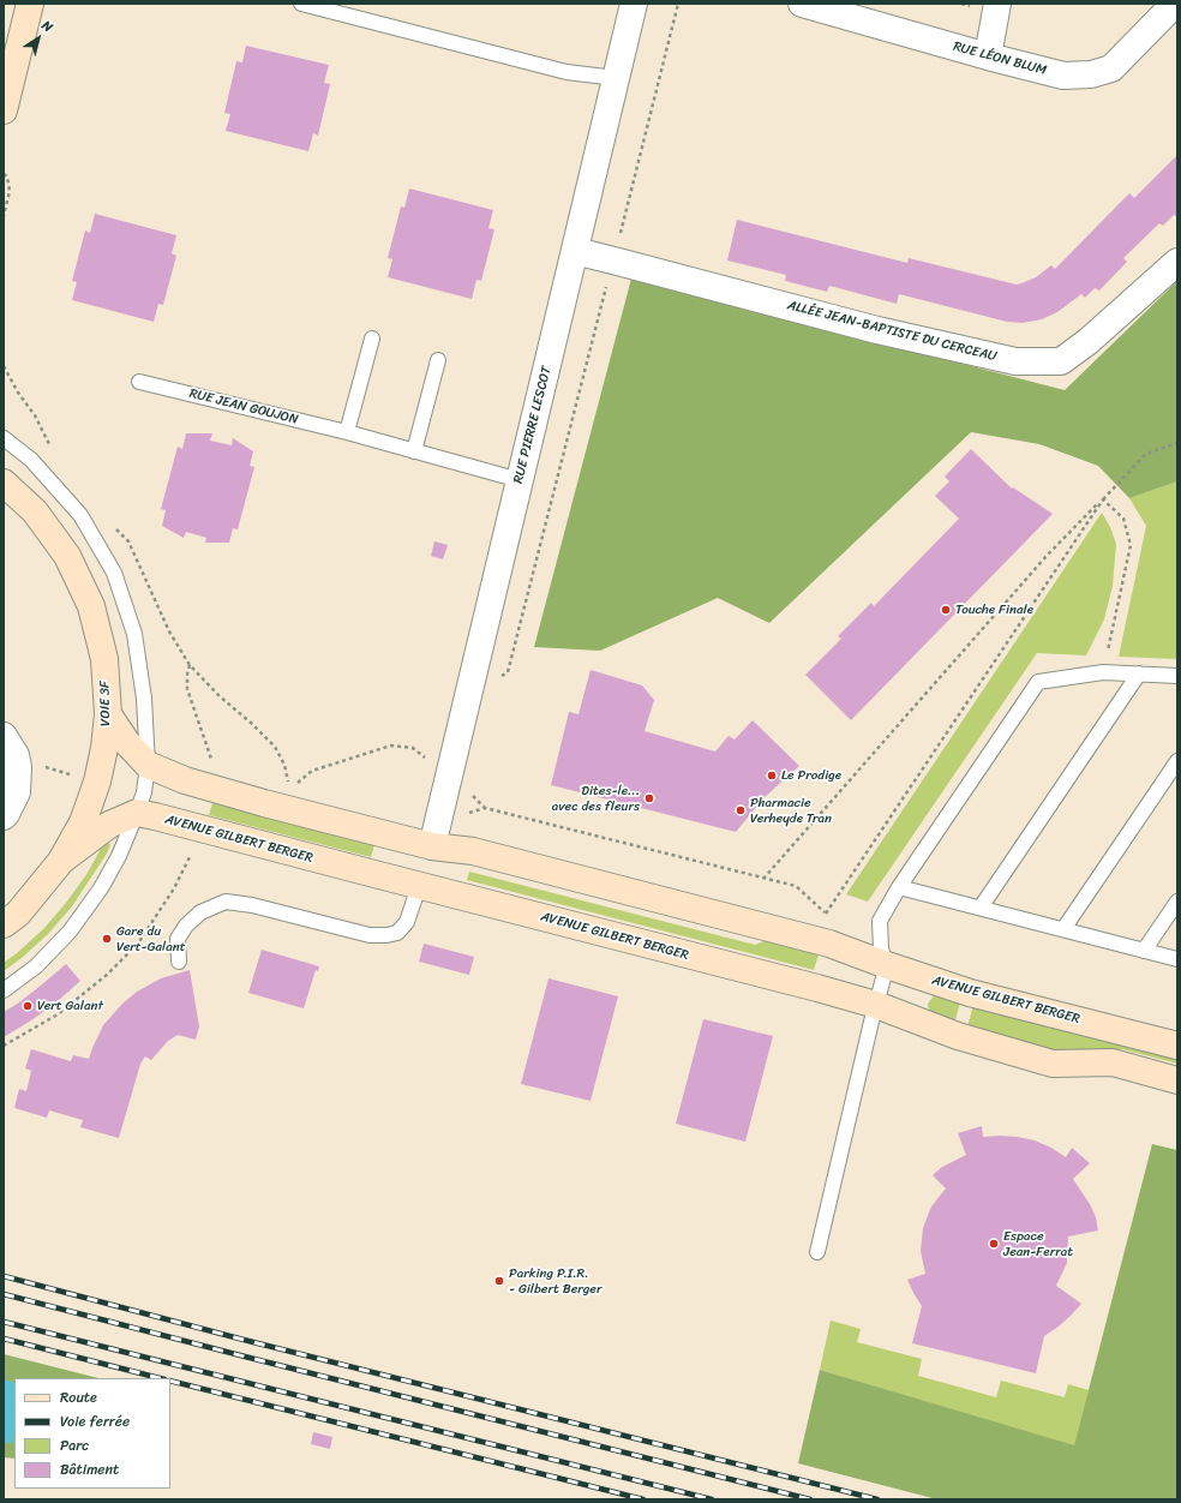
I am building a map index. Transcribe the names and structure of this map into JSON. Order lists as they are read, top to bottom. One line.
{"streets":{"street":["RUE LÉON BLUM","ALLÉE JEAN-BAPTISTE DU CERCEAU","RUE PIERRE LESCOT","VOIE 3F","AVENUE GILBERT BERGER"],"lane":["RUE JEAN GOUJON"]},"crossings":[["ALLÉE JEAN-BAPTISTE DU CERCEAU","RUE PIERRE LESCOT"],["RUE JEAN GOUJON","RUE PIERRE LESCOT"],["RUE PIERRE LESCOT","AVENUE GILBERT BERGER"],["VOIE 3F","AVENUE GILBERT BERGER"]],"places":["Touche Finale","Le Prodige","Dites-le... avec des fleurs","Pharmacie Verheyde Tran","Gare du Vert-Galant","Vert Galant","Espace Jean-Ferrat","Parking P.I.R. - Gilbert Berger"],"legend":["Route","Voie ferrée","Parc","Bâtiment"],"north":"top right"}
